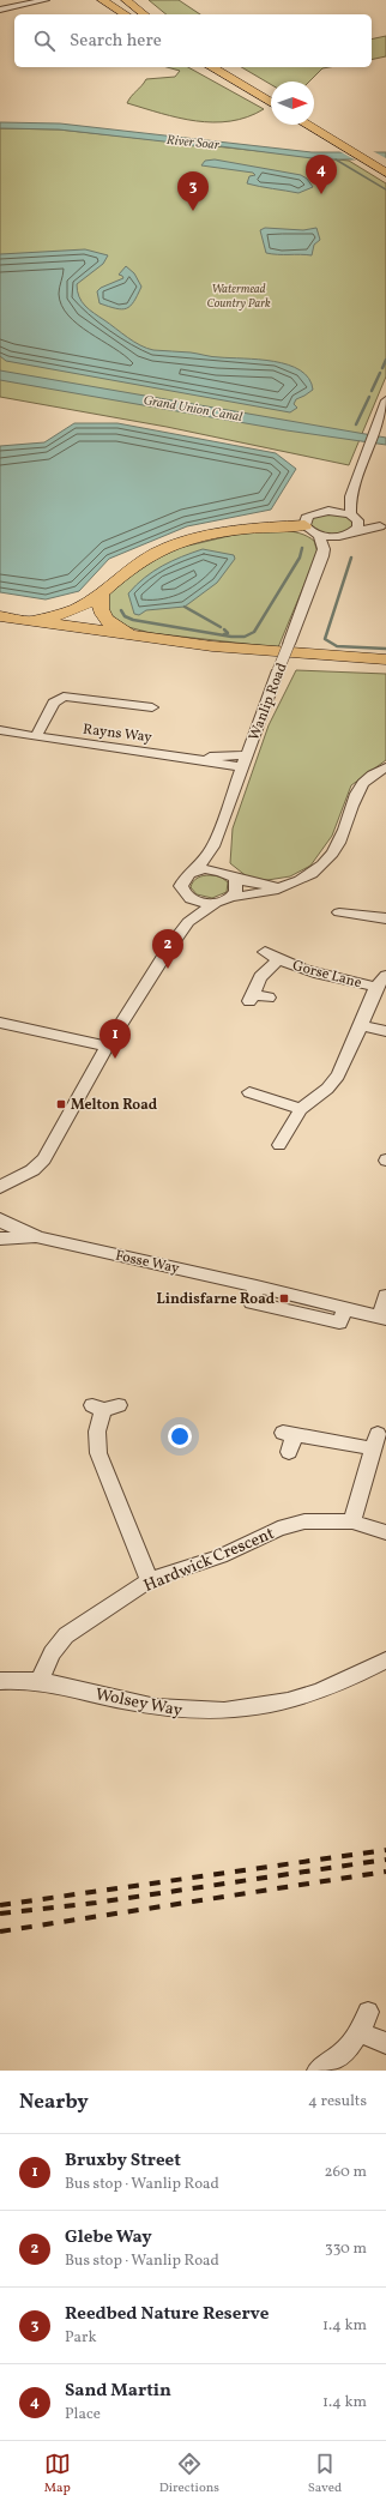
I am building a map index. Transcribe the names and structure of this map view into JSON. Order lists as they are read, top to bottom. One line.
{"streets":{"street":["Wanlip Road","Rayns Way","Gorse Lane","Fosse Way","Hardwick Crescent","Wolsey Way"]},"crossings":[["Wanlip Road","Rayns Way"],["Hardwick Crescent","Wolsey Way"]],"water":["River Soar","Grand Union Canal"],"parks":["Watermead Country Park"],"places":{"transit":["Melton Road","Lindisfarne Road"]},"north":"right","page":{"search":"Search here","pins":["4","3","2","1"],"heading":["Nearby","4 results"],"list":[{"mark":"1","name":"Bruxby Street","note":"Bus stop · Wanlip Road","value":"260 m"},{"mark":"2","name":"Glebe Way","note":"Bus stop · Wanlip Road","value":"330 m"},{"mark":"3","name":"Reedbed Nature Reserve","note":"Park","value":"1.4 km"},{"mark":"4","name":"Sand Martin","note":"Place","value":"1.4 km"}],"nav":["Map","Directions","Saved"]}}
